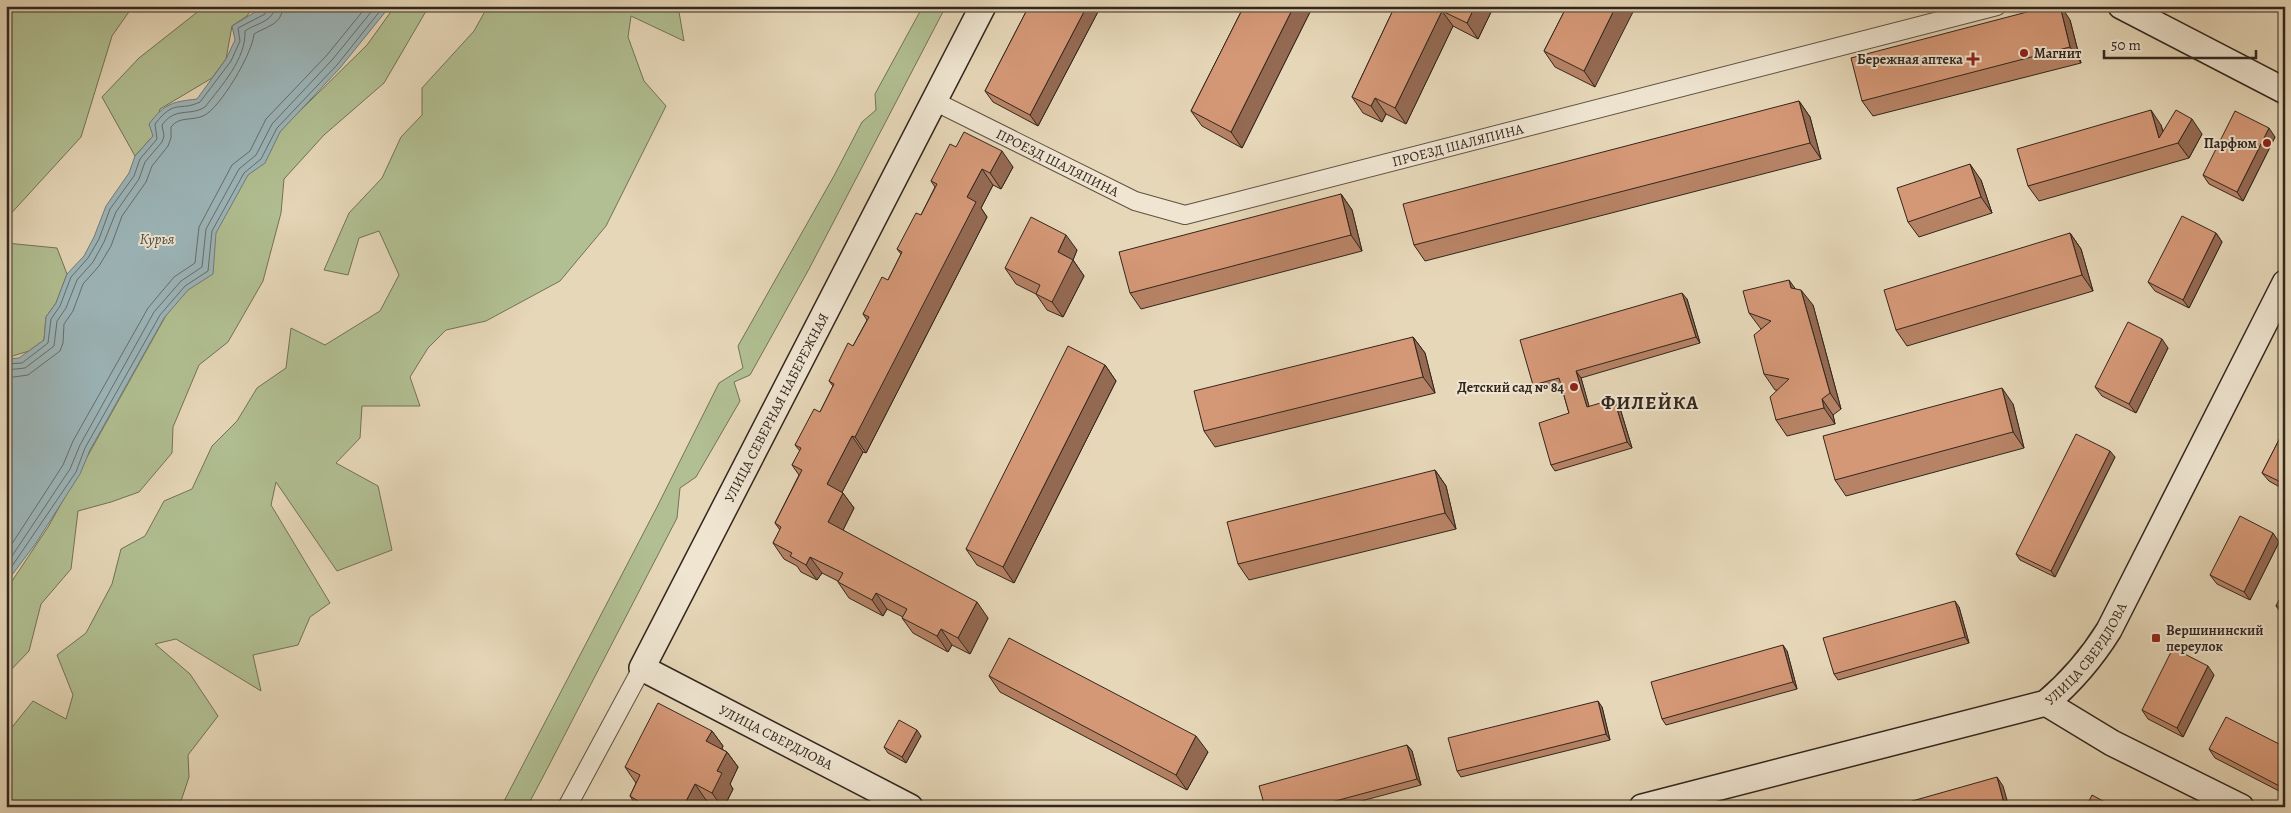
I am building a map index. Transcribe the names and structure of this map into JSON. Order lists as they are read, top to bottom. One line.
{"streets":{"street":["ПРОЕЗД ШАЛЯПИНА","УЛИЦА СЕВЕРНАЯ НАБЕРЕЖНАЯ","УЛИЦА СВЕРДЛОВА"]},"crossings":[["ПРОЕЗД ШАЛЯПИНА","УЛИЦА СЕВЕРНАЯ НАБЕРЕЖНАЯ"],["УЛИЦА СЕВЕРНАЯ НАБЕРЕЖНАЯ","УЛИЦА СВЕРДЛОВА"]],"districts":["ФИЛЕЙКА"],"water":["Курья"],"places":{"other":["Магнит","Парфюм","Детский сад № 84"],"health":["Бережная аптека"],"transit":["Вершининский переулок"]},"scale_bar":"50 m"}
